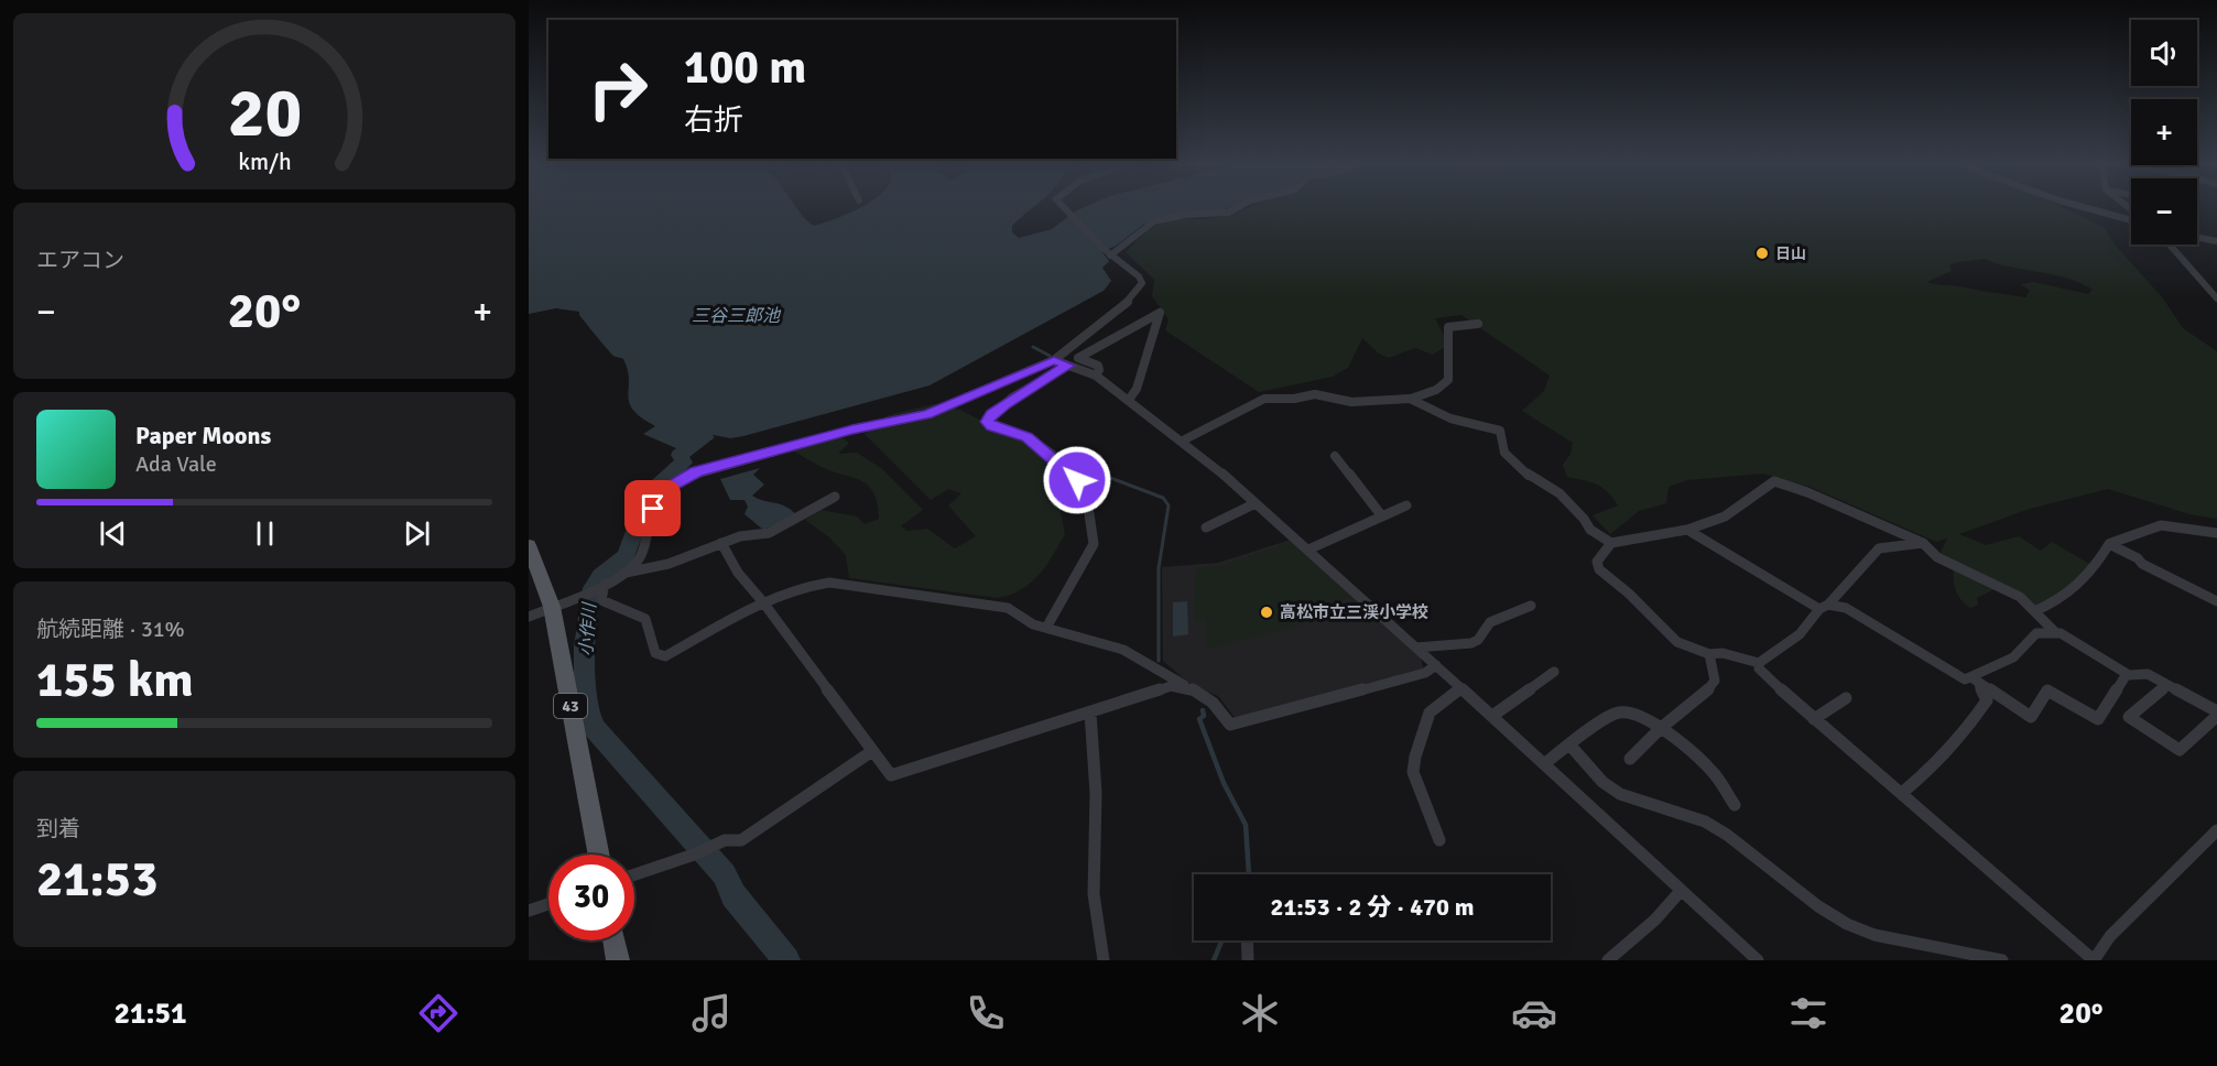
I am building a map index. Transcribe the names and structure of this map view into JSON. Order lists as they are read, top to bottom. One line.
{"streets":{"main road":["43"]},"water":["三谷三郎池","小作川"],"places":["日山","高松市立三渓小学校"],"page":{"map_buttons":["+","−"],"turn":["100 m","右折"],"tile":["エアコン",["航続距離 · 31%","155 km"],["到着","21:53"]],"heat":["−","20°","+"],"song":["Paper Moons","Ada Vale"],"limit":"30","trip":"21:53 · 2 分 · 470 m","tabs":["21:51","20°"],"gauge":["20","km/h"]}}
